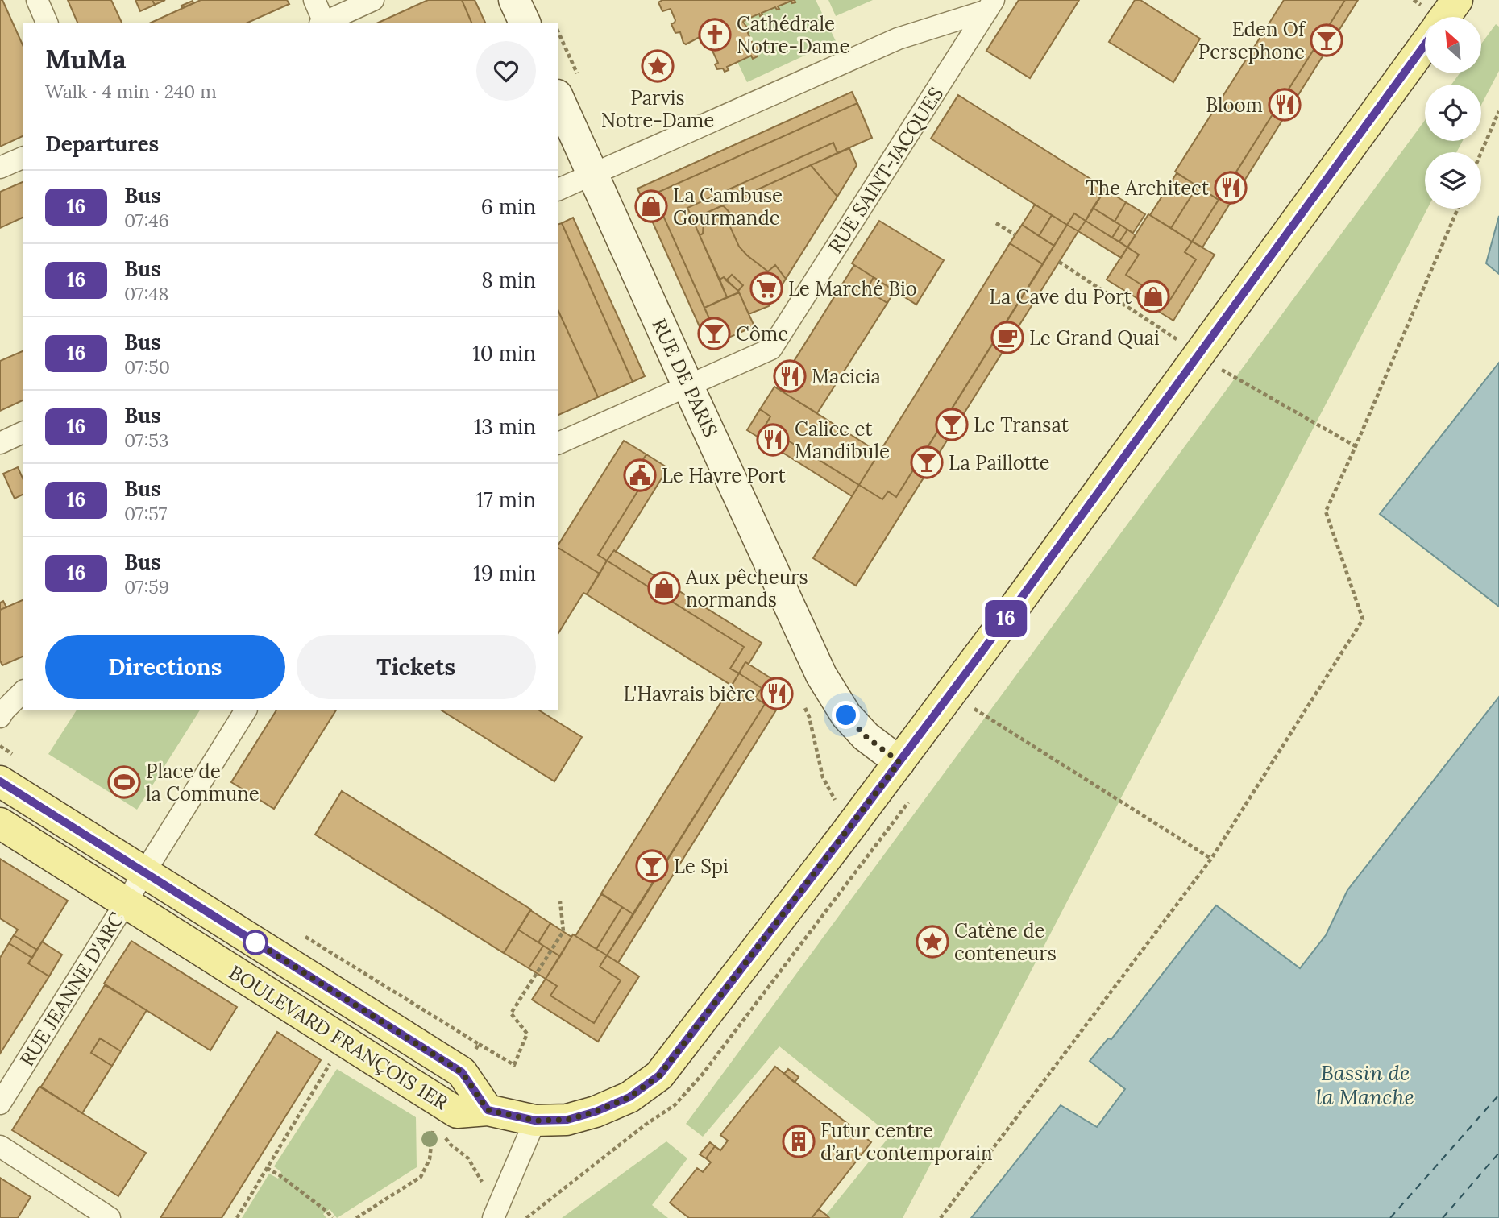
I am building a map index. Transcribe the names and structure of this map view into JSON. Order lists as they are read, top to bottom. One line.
{"streets":{"main road":["RUE DE PARIS","BOULEVARD FRANÇOIS 1ER"],"street":["RUE SAINT-JACQUES","RUE JEANNE D'ARC"]},"crossings":[["RUE SAINT-JACQUES","RUE DE PARIS"],["RUE JEANNE D'ARC","BOULEVARD FRANÇOIS 1ER"]],"water":["Bassin de la Manche"],"places":{"church":["Cathédrale Notre-Dame"],"bar":["Eden Of Persephone","Côme","Le Transat","La Paillotte","Le Spi"],"place":["Parvis Notre-Dame","Catène de conteneurs"],"restaurant":["Bloom","The Architect","Macicia","Calice et Mandibule","L'Havrais bière"],"shop":["La Cambuse Gourmande","La Cave du Port","Aux pêcheurs normands"],"supermarket":["Le Marché Bio"],"cafe":["Le Grand Quai"],"public building":["Le Havre Port"],"sports":["Place de la Commune"],"building":["Futur centre d’art contemporain"]},"lines":["bus line 16"],"north":"top left","page":{"on_map":"16","heading":[["MuMa","Walk · 4 min · 240 m"],"Departures"],"list":[{"mark":"16","name":"Bus","note":"07:46","value":"6 min"},{"mark":"16","name":"Bus","note":"07:48","value":"8 min"},{"mark":"16","name":"Bus","note":"07:50","value":"10 min"},{"mark":"16","name":"Bus","note":"07:53","value":"13 min"},{"mark":"16","name":"Bus","note":"07:57","value":"17 min"},{"mark":"16","name":"Bus","note":"07:59","value":"19 min"}],"buttons":["Directions","Tickets"]}}
